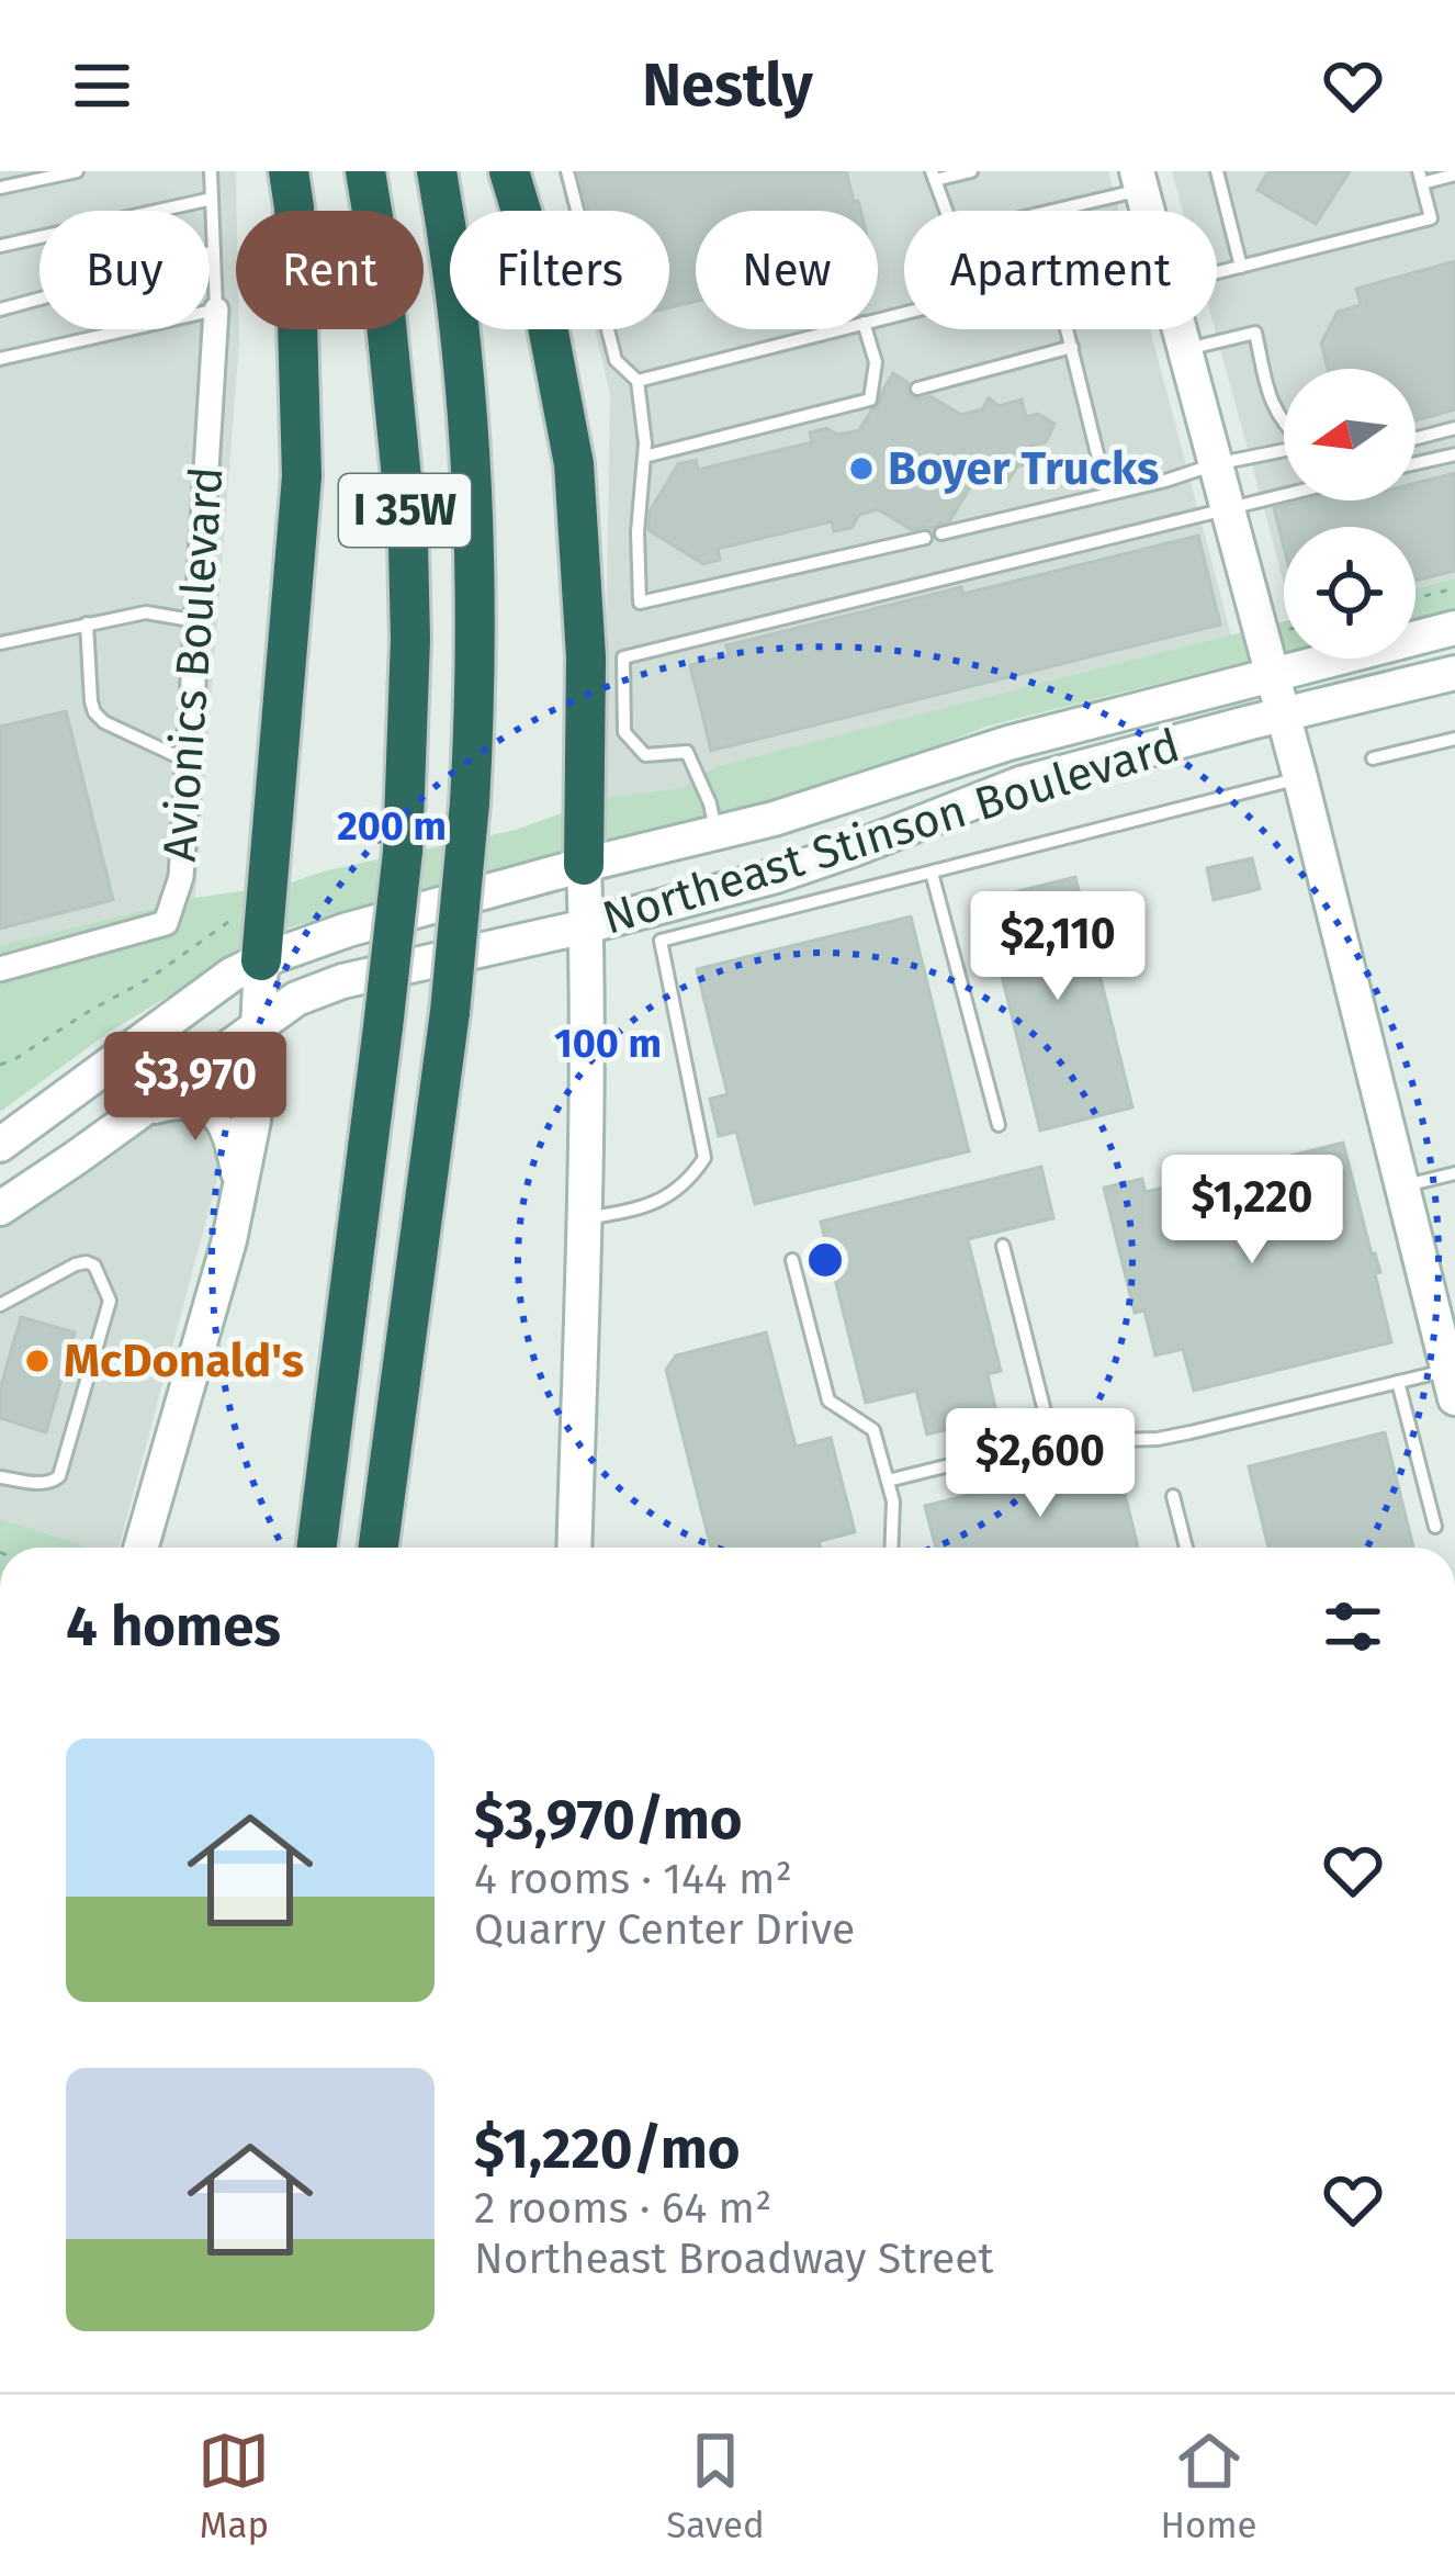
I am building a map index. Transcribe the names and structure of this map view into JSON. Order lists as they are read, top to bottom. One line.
{"streets":{"highway":["I 35W"],"main road":["Northeast Stinson Boulevard"],"street":["Avionics Boulevard"]},"places":["Boyer Trucks","McDonald's"],"north":"left","page":{"header":"Nestly","chip":["Buy","Rent","Filters","New","Apartment"],"price":["$2,110","$3,970","$1,220","$2,600"],"heading":"4 homes","list":[{"name":"$3,970/mo","note":"4 rooms · 144 m² · Quarry Center Drive"},{"name":"$1,220/mo","note":"2 rooms · 64 m² · Northeast Broadway Street"}],"tabs":["Map","Saved","Home"]},"rings":["200 m","100 m"]}
